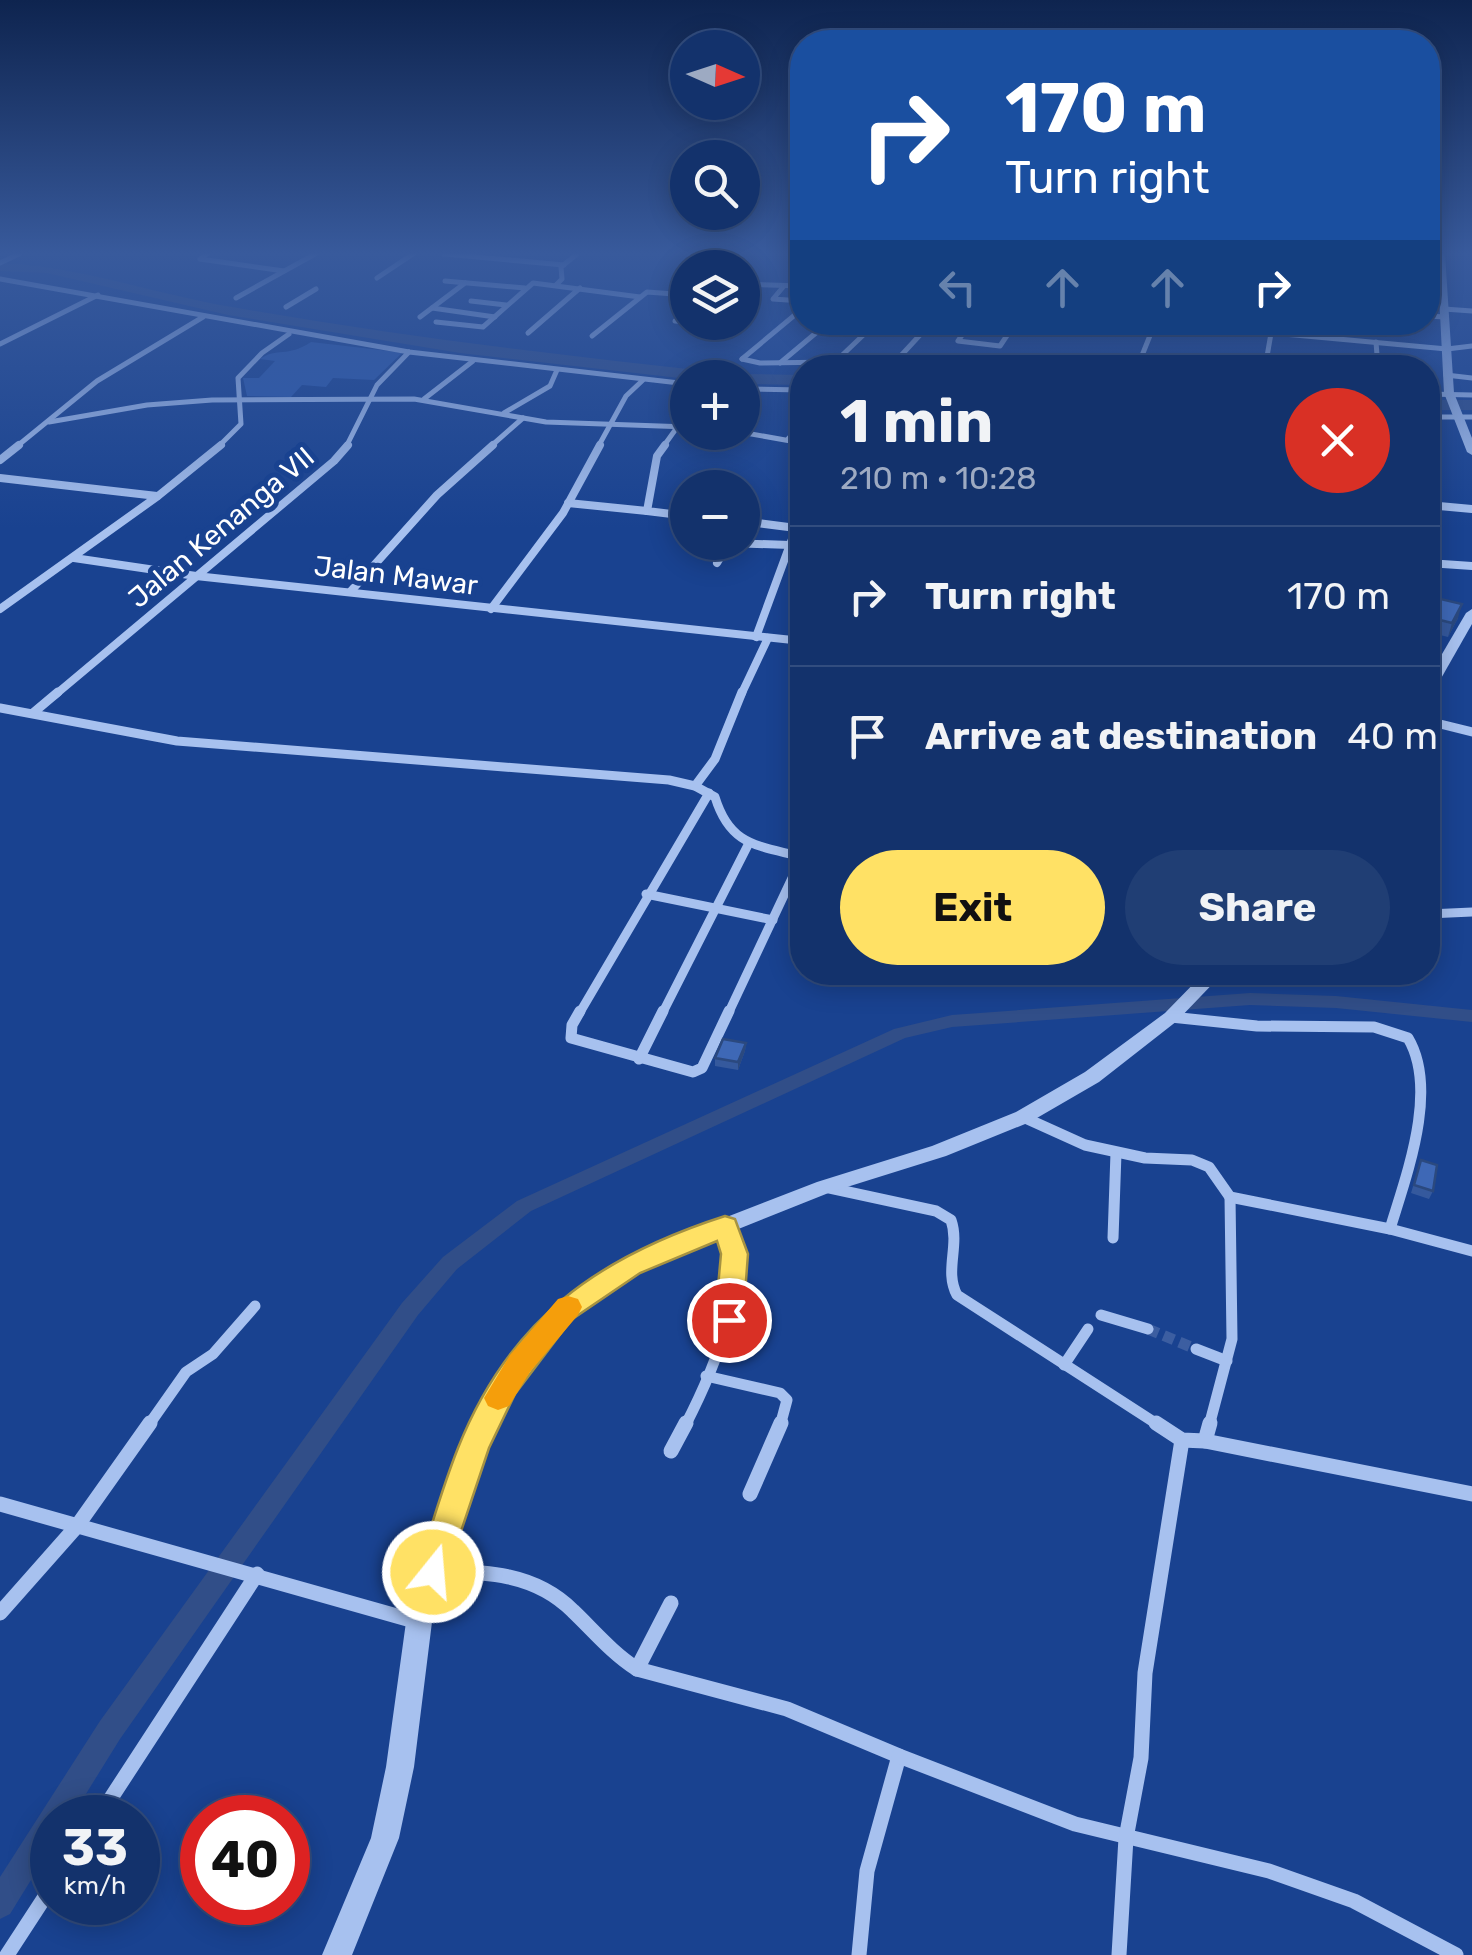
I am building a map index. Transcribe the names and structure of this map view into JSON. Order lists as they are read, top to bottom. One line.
{"streets":{"street":["Jalan Kenanga VII","Jalan Mawar"]},"crossings":[["Jalan Kenanga VII","Jalan Mawar"]],"north":"right","page":{"map_buttons":["+","−"],"turn":["170 m","Turn right"],"heading":["1 min","210 m · 10:28"],"list":[{"name":"Turn right","value":"170 m"},{"name":"Arrive at destination","value":"40 m"}],"buttons":["Exit","Share"],"speed":"33 km/h","limit":"40"}}
